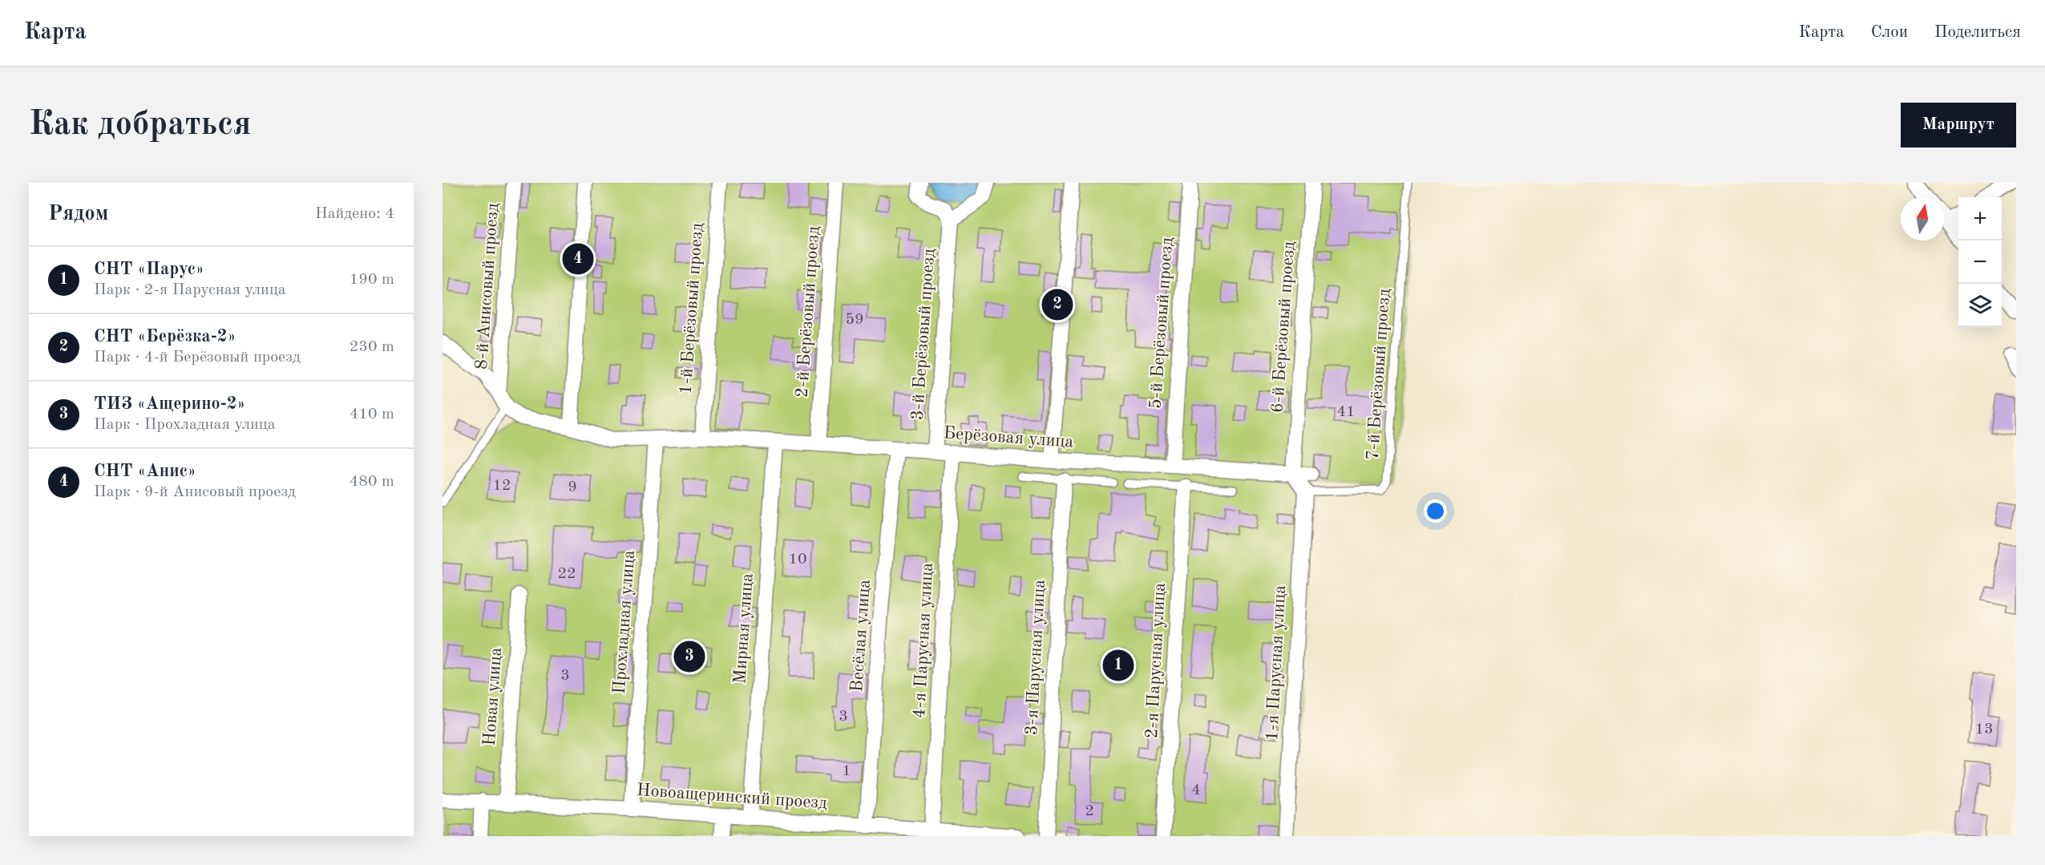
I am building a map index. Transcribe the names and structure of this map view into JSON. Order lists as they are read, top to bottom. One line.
{"streets":{"street":["8-й Анисовый проезд","1-й Берёзовый проезд","2-й Берёзовый проезд","5-й Берёзовый проезд","6-й Берёзовый проезд","3-й Берёзовый проезд","Берёзовая улица","Прохладная улица","Мирная улица","Весёлая улица","4-я Парусная улица","3-я Парусная улица","2-я Парусная улица","1-я Парусная улица","Новая улица","Новоащеринский проезд"],"lane":["7-й Берёзовый проезд"]},"crossings":[["1-й Берёзовый проезд","Берёзовая улица"],["2-й Берёзовый проезд","Берёзовая улица"],["5-й Берёзовый проезд","Берёзовая улица"],["6-й Берёзовый проезд","Берёзовая улица"],["3-й Берёзовый проезд","Берёзовая улица"],["7-й Берёзовый проезд","1-я Парусная улица"],["Берёзовая улица","Прохладная улица"],["Берёзовая улица","Мирная улица"],["Берёзовая улица","Весёлая улица"],["Берёзовая улица","4-я Парусная улица"],["Прохладная улица","Новоащеринский проезд"],["Мирная улица","Новоащеринский проезд"],["Весёлая улица","Новоащеринский проезд"],["4-я Парусная улица","Новоащеринский проезд"],["Новая улица","Новоащеринский проезд"]],"house_numbers":["59","41","12","9","10","22","3","3","13","1","4","2"],"north":"top","page":{"header":"Карта","nav":["Карта","Слои","Поделиться"],"buttons":"Маршрут","title":"Как добраться","heading":["Рядом","Найдено: 4"],"map_buttons":["+","−"],"pins":["4","2","3","1"],"list":[{"mark":"1","name":"СНТ «Парус»","note":"Парк · 2-я Парусная улица","value":"190 m"},{"mark":"2","name":"СНТ «Берёзка-2»","note":"Парк · 4-й Берёзовый проезд","value":"230 m"},{"mark":"3","name":"ТИЗ «Ащерино-2»","note":"Парк · Прохладная улица","value":"410 m"},{"mark":"4","name":"СНТ «Анис»","note":"Парк · 9-й Анисовый проезд","value":"480 m"}]}}
